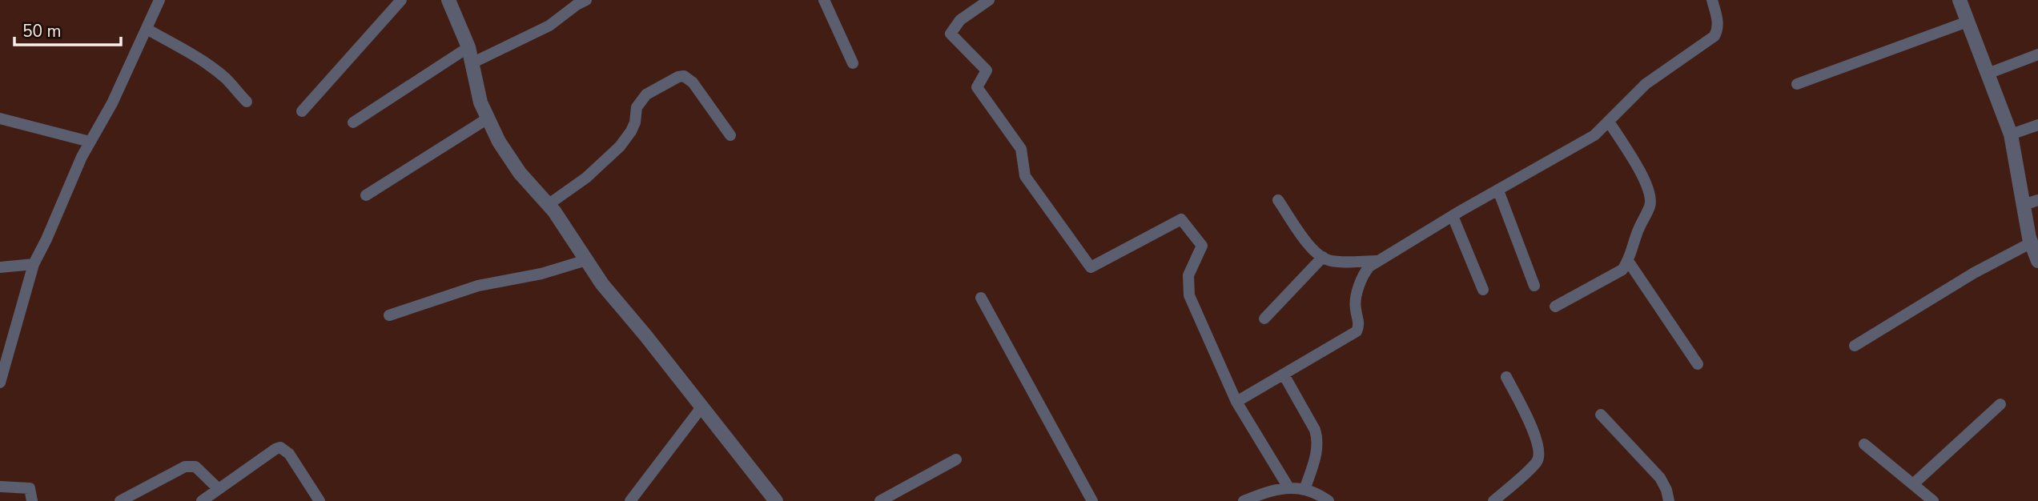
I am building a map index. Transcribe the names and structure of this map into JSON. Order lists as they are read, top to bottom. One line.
{"scale_bar":"50 m"}
